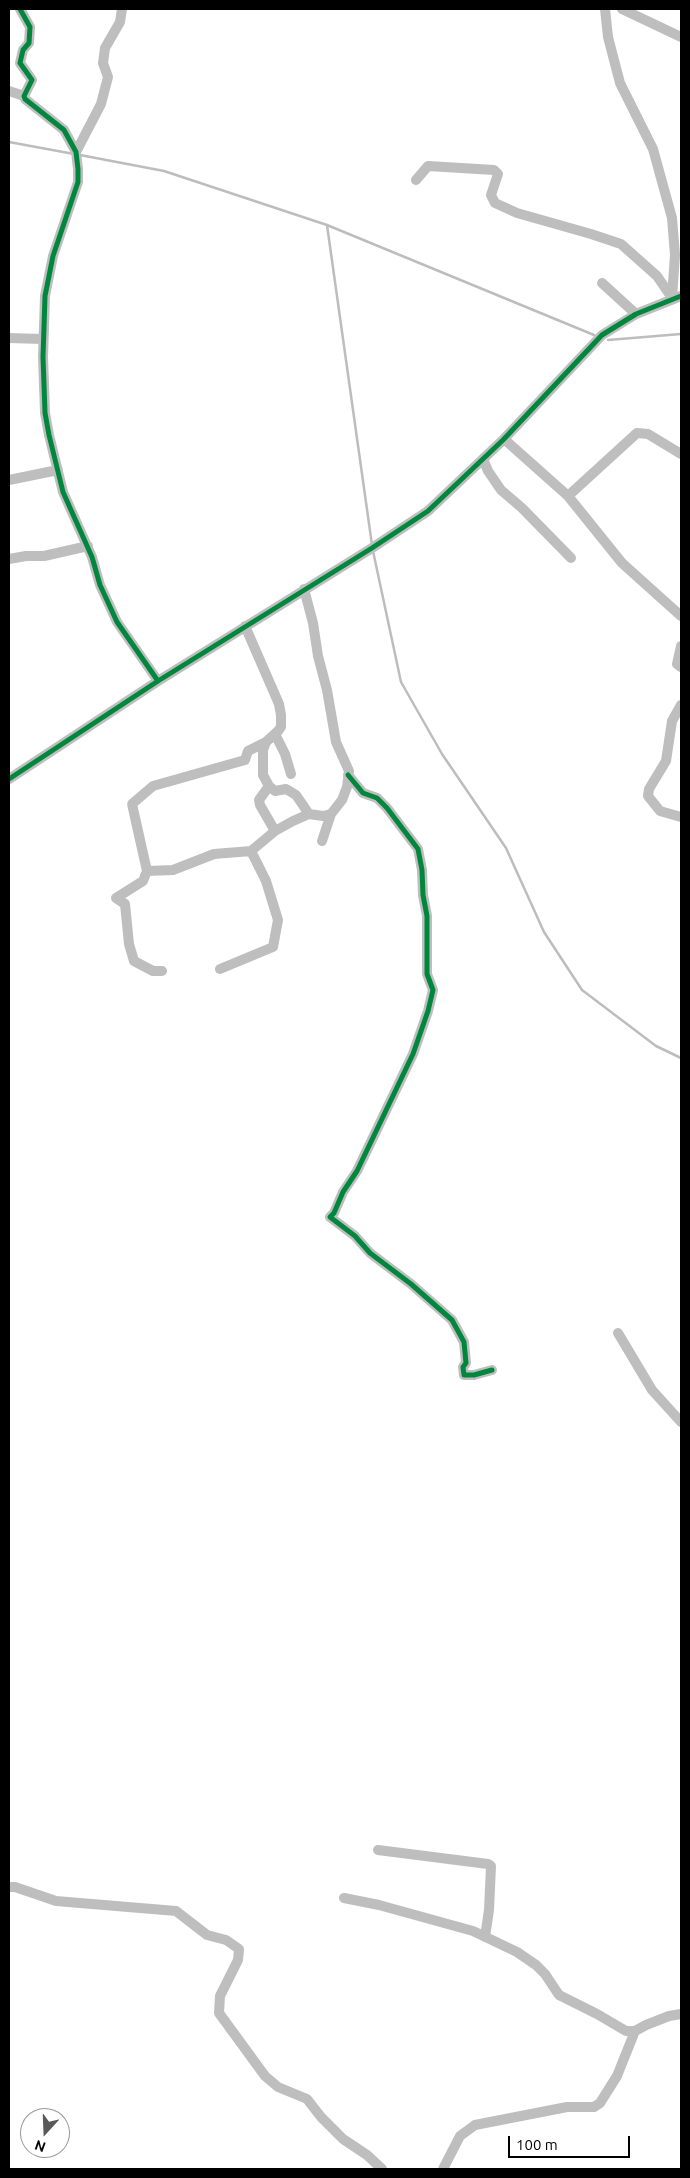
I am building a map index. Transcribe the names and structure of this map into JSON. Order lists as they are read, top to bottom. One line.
{"scale_bar":"100 m","north":"bottom"}
